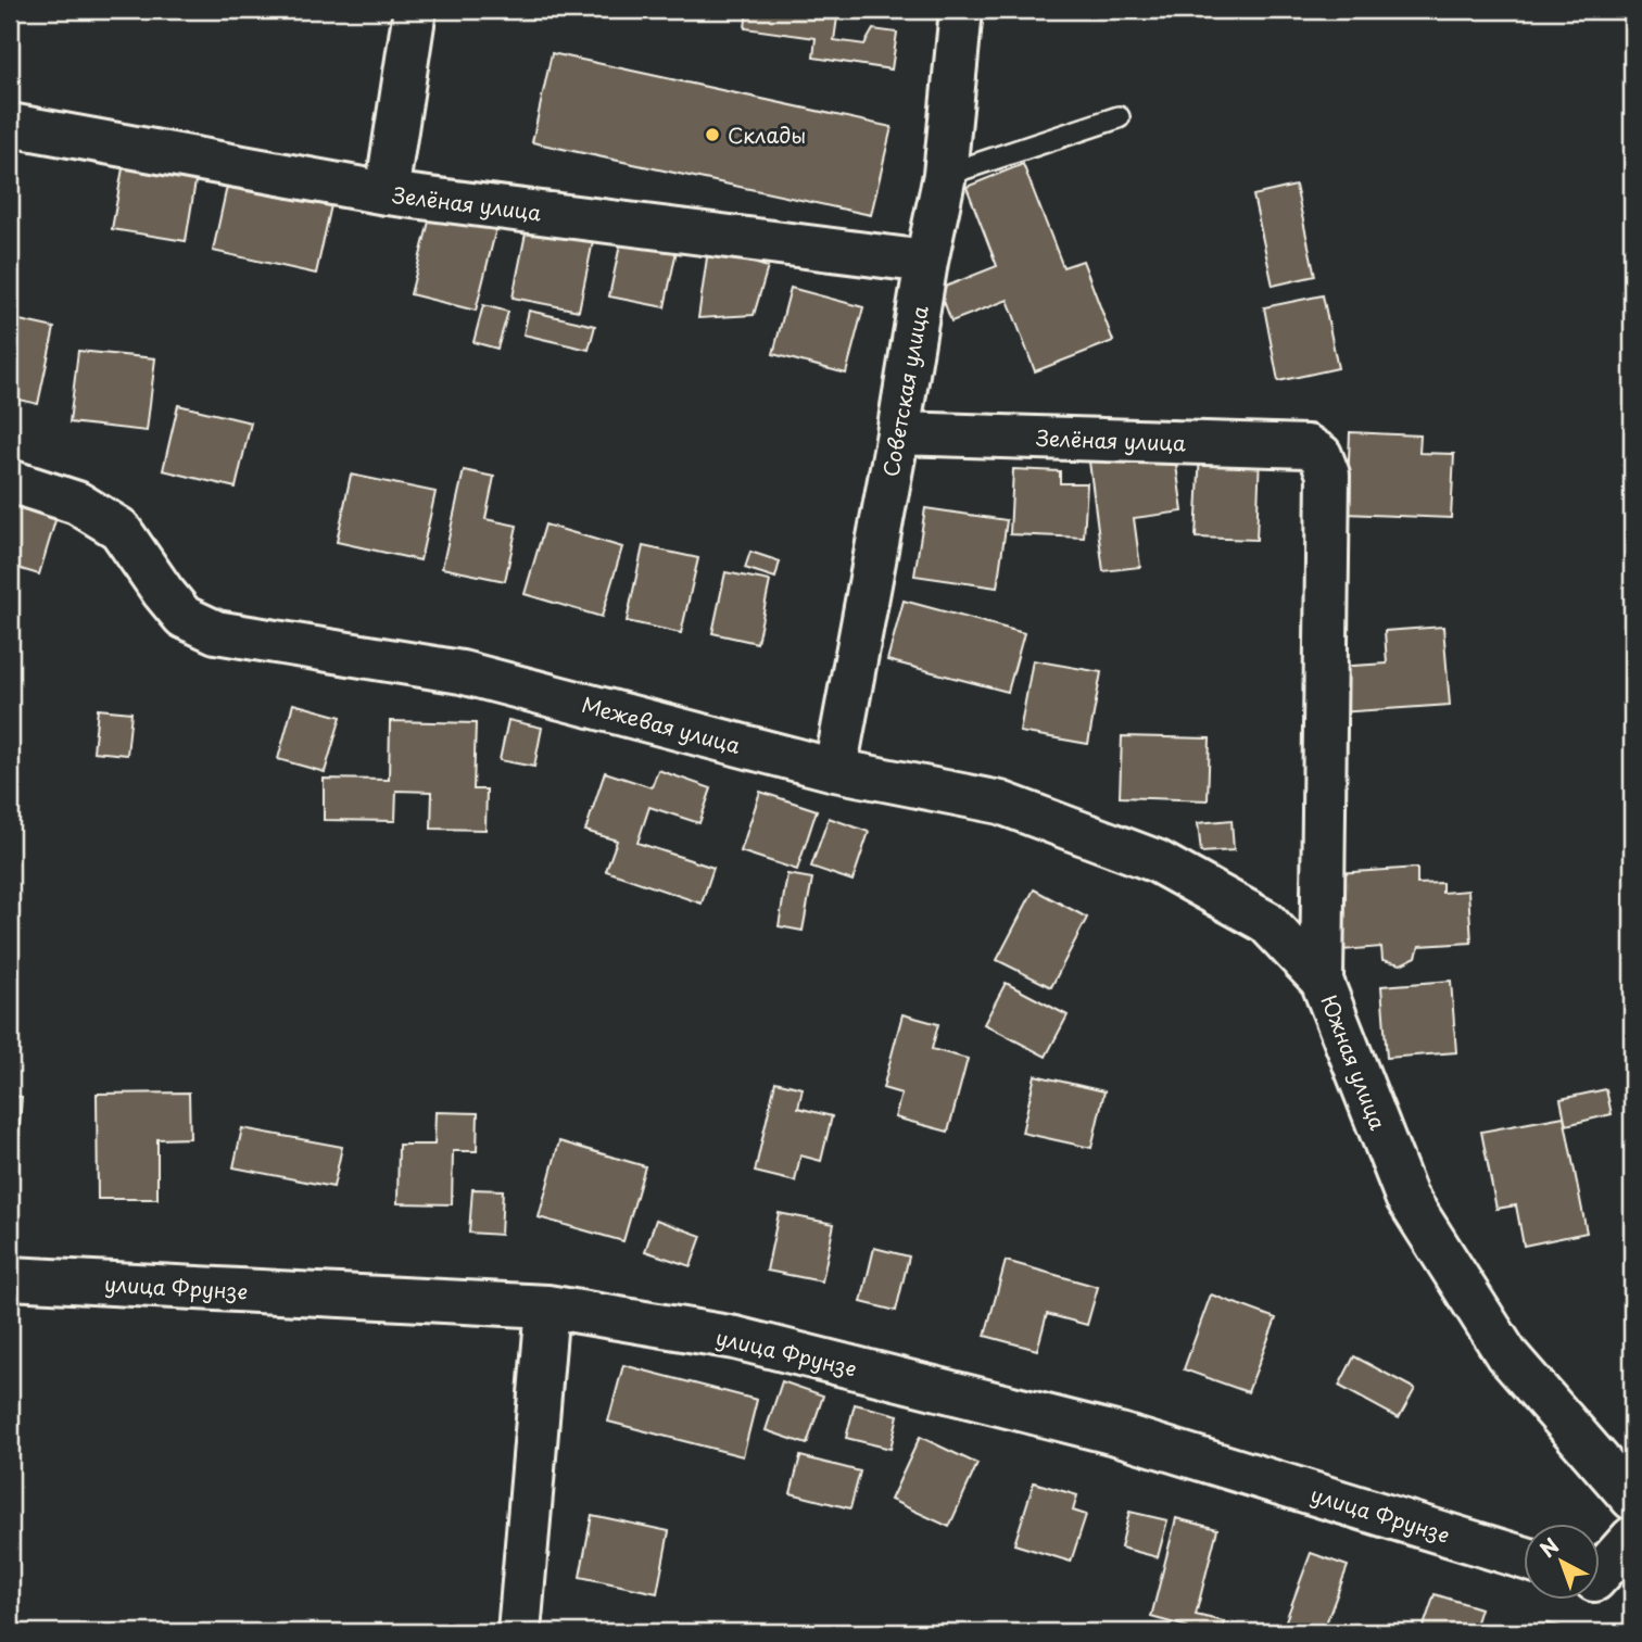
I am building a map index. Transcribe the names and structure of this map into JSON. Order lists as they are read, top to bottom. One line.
{"streets":{"street":["Зелёная улица","Советская улица","Межевая улица","Южная улица","улица Фрунзе"]},"crossings":[["Зелёная улица","Советская улица"],["Зелёная улица","Южная улица"],["Советская улица","Межевая улица"],["Межевая улица","Южная улица"]],"places":["Склады"],"north":"top left"}
